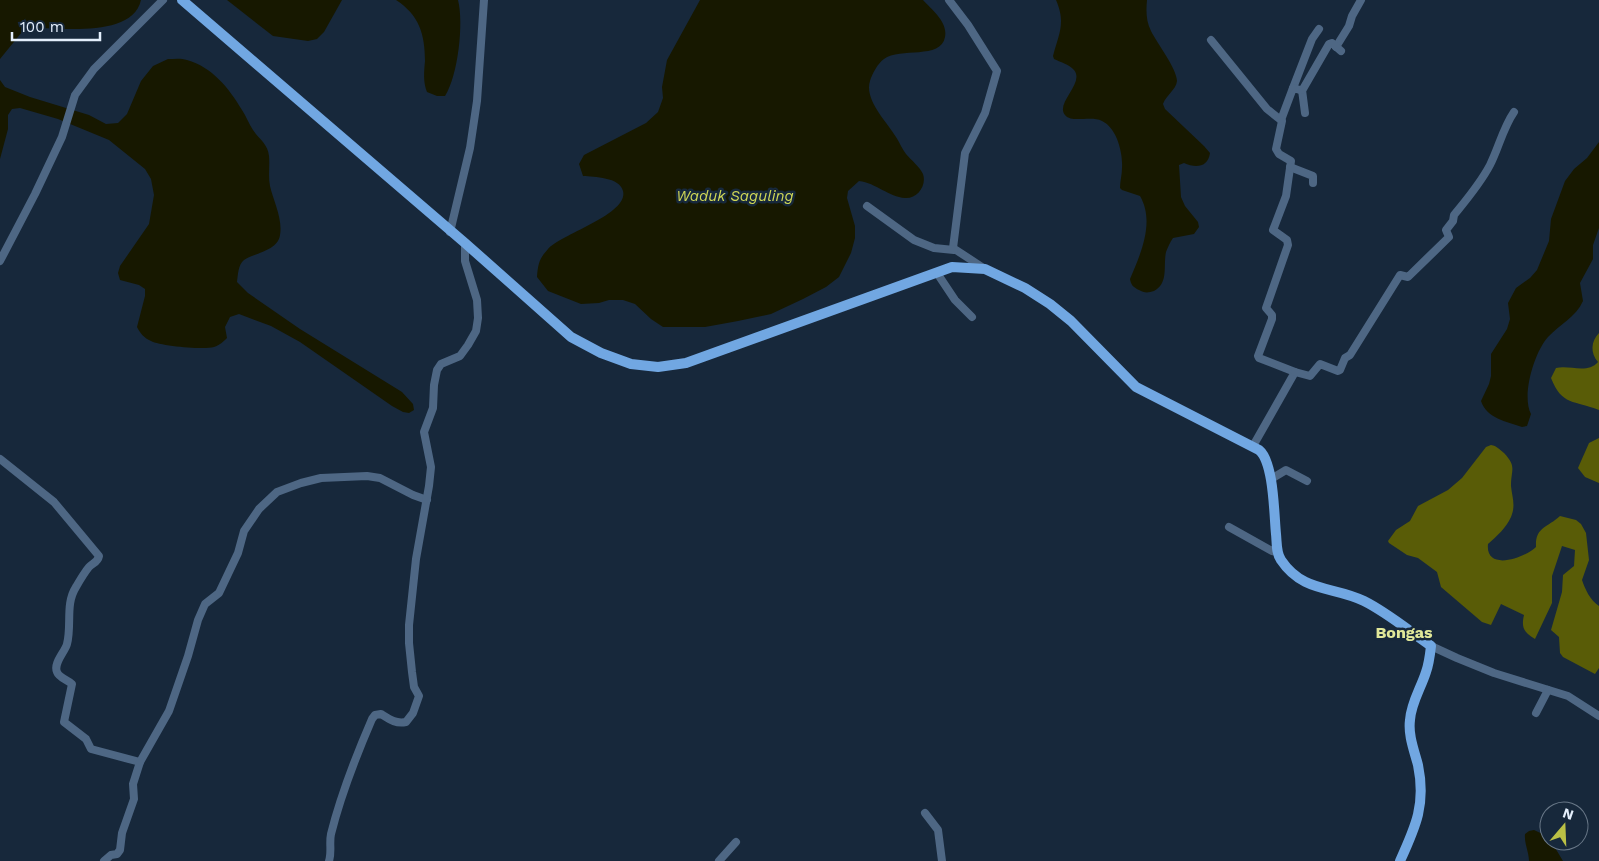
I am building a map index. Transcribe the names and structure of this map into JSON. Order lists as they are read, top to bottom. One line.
{"districts":["Bongas"],"water":["Waduk Saguling"],"scale_bar":"100 m","north":"top"}
